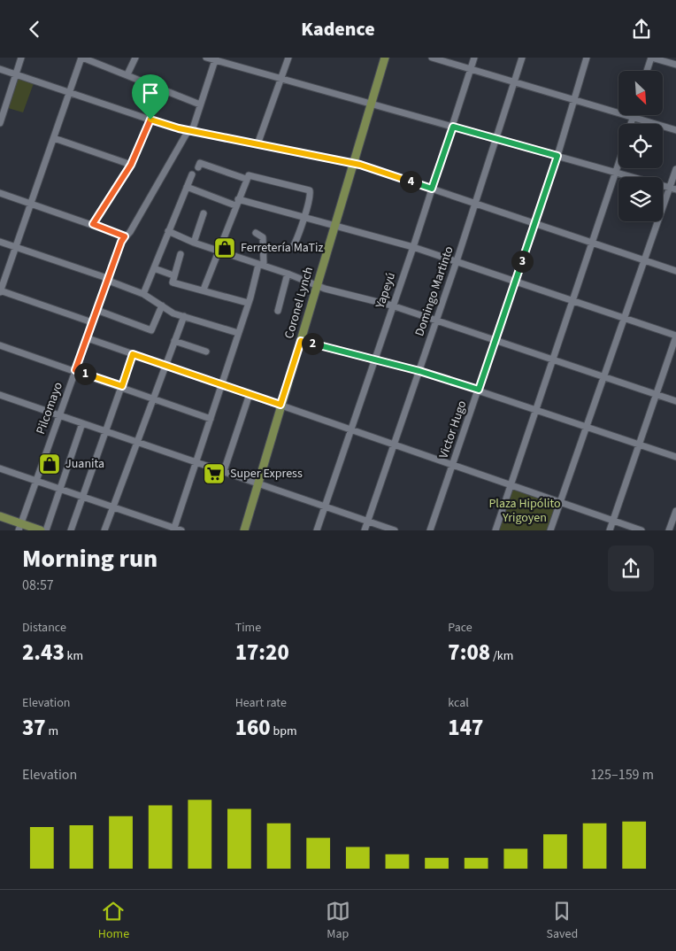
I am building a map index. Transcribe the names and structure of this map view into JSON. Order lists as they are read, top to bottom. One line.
{"streets":{"main road":["Coronel Lynch"],"street":["Yapeyú","Domingo Martinto","Pilcomayo","Victor Hugo"]},"parks":["Plaza Hipólito Yrigoyen"],"places":{"shop":["Ferretería MaTiz","Juanita"],"supermarket":["Super Express"]},"north":"bottom right","page":{"header":"Kadence","pins":["4","3","2","1"],"heading":["Morning run","08:57"],"stats":[["Distance","2.43 km"],["Time","17:20"],["Pace","7:08 /km"],["Elevation","37 m"],["Heart rate","160 bpm"],["kcal","147"]],"chart":["Elevation","125–159 m"],"tabs":["Home","Map","Saved"]}}
